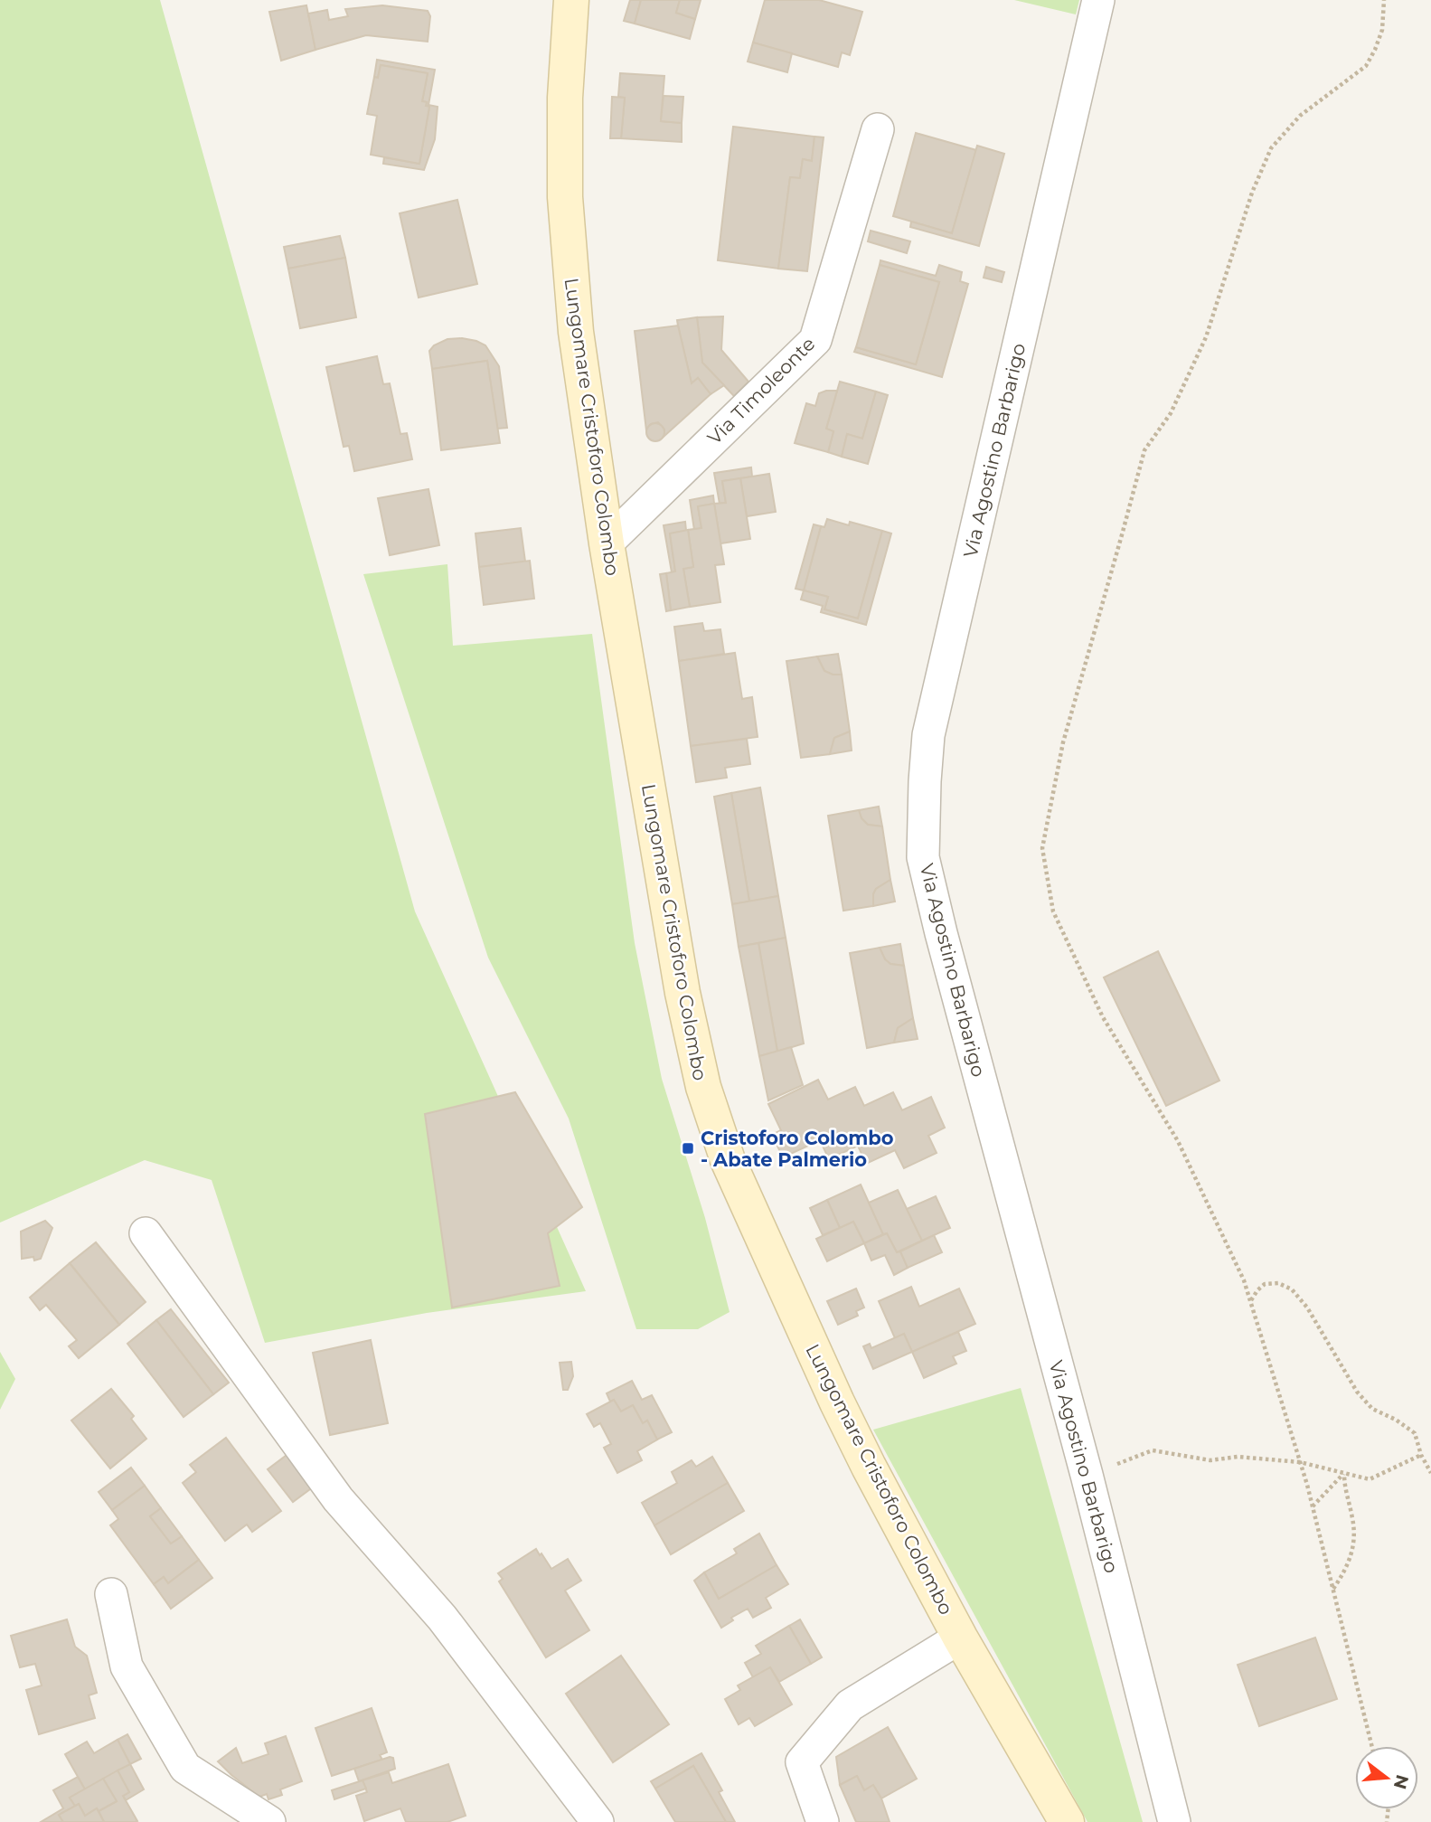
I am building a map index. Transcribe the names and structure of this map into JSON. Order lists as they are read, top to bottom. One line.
{"streets":{"main road":["Lungomare Cristoforo Colombo"],"street":["Via Timoleonte","Via Agostino Barbarigo"]},"crossings":[["Via Timoleonte","Lungomare Cristoforo Colombo"]],"places":{"transit":["Cristoforo Colombo - Abate Palmerio"]},"north":"right"}
